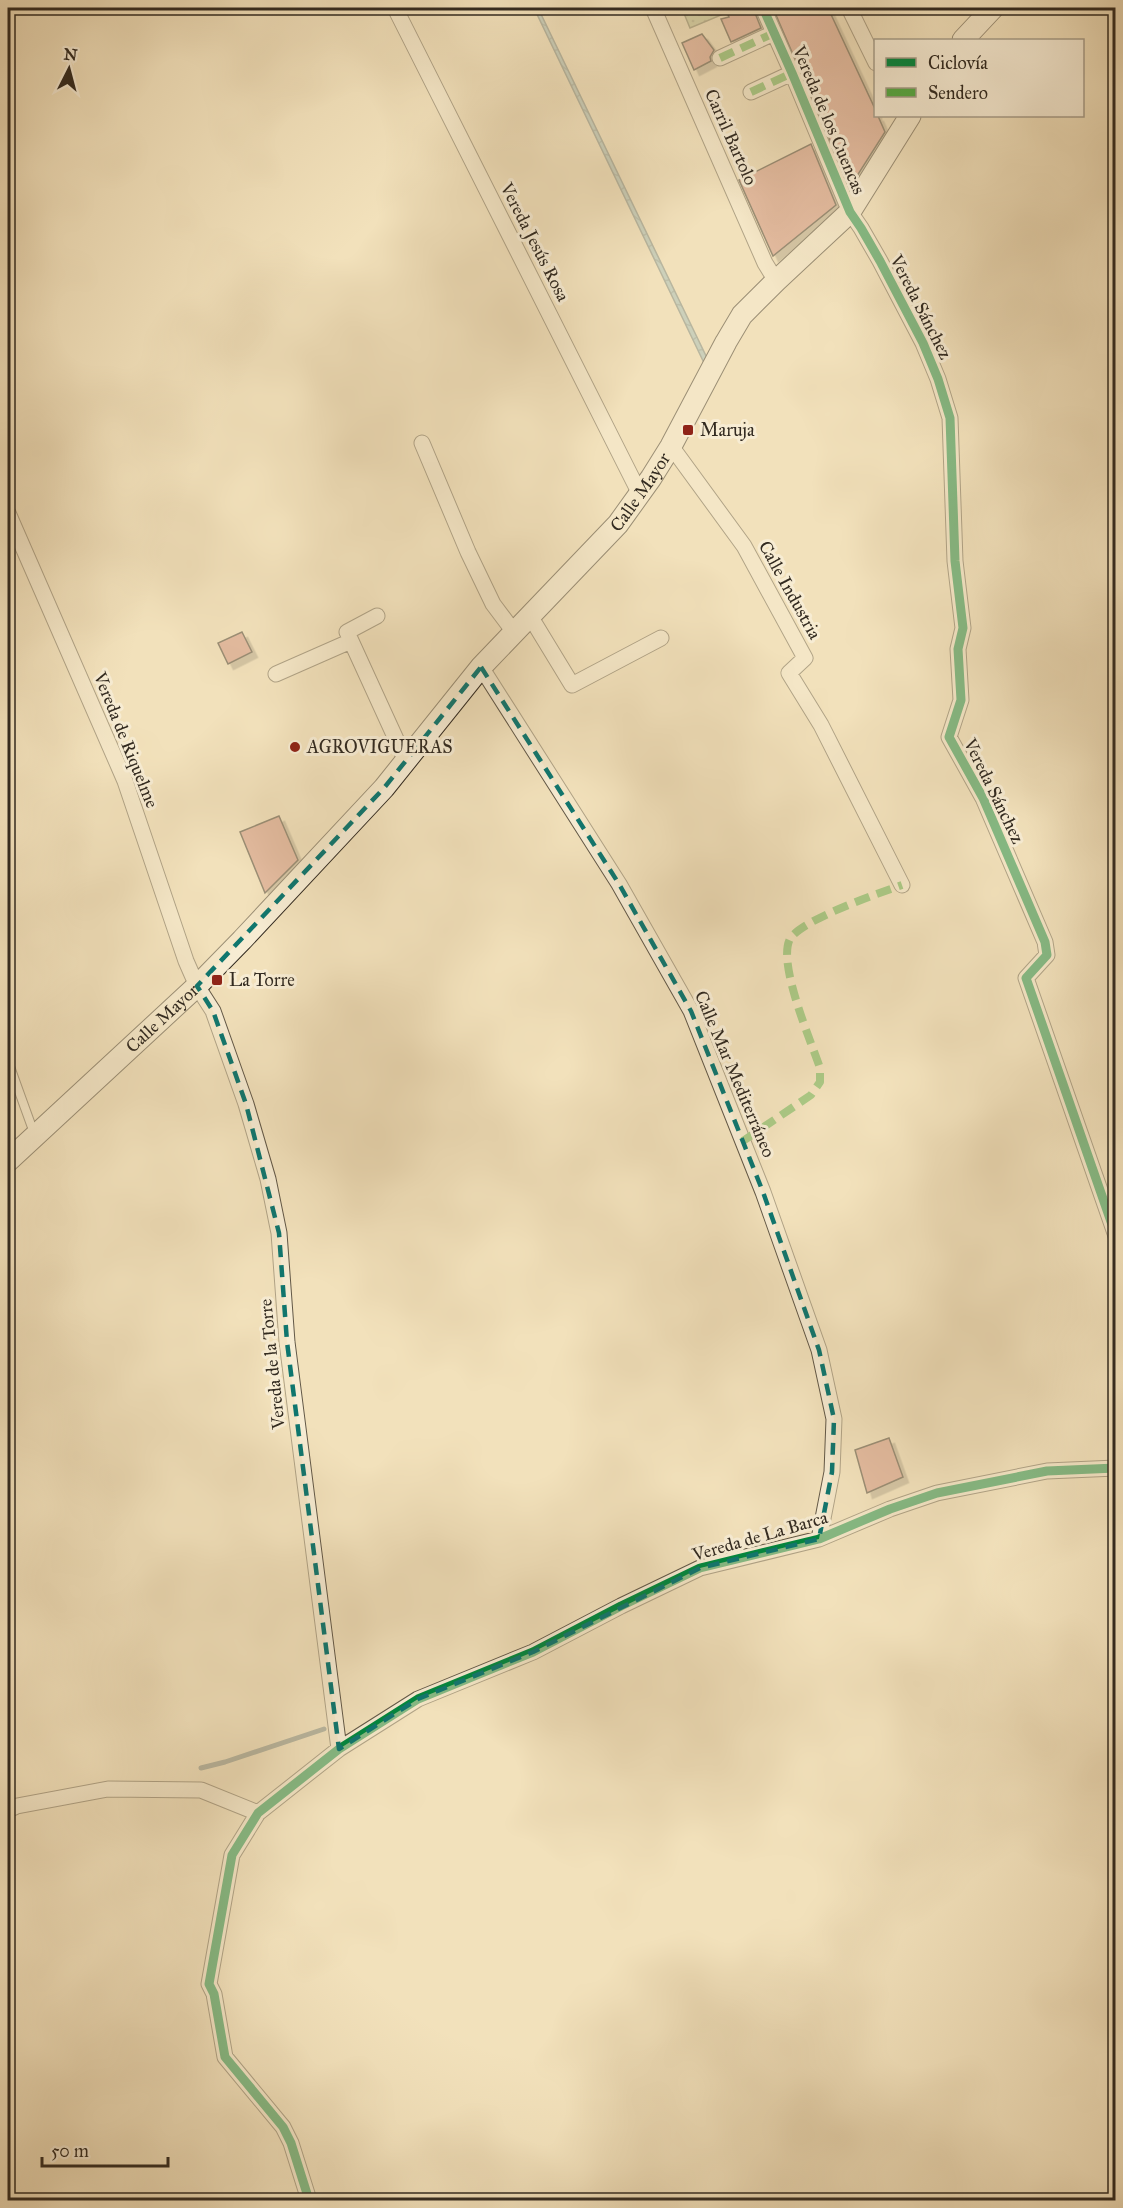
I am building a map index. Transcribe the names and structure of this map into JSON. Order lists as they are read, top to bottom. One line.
{"streets":{"main road":["Calle Mayor"],"street":["Vereda de los Cuencas","Carril Bartolo","Vereda Jesús Rosa","Vereda Sánchez","Calle Industria","Vereda de Riquelme","Calle Mar Mediterráneo","Vereda de la Torre","Vereda de La Barca"]},"crossings":[["Vereda de los Cuencas","Vereda Sánchez"],["Vereda de los Cuencas","Calle Mayor"],["Carril Bartolo","Calle Mayor"],["Vereda Jesús Rosa","Calle Mayor"],["Vereda Sánchez","Calle Mayor"],["Calle Mayor","Calle Industria"],["Calle Mayor","Vereda de Riquelme"],["Calle Mayor","Calle Mar Mediterráneo"],["Calle Mayor","Vereda de la Torre"],["Vereda de Riquelme","Vereda de la Torre"],["Calle Mar Mediterráneo","Vereda de La Barca"],["Vereda de la Torre","Vereda de La Barca"]],"places":{"transit":["Maruja","La Torre"],"other":["AGROVIGUERAS"]},"legend":["Ciclovía","Sendero"],"scale_bar":"50 m","north":"top"}
